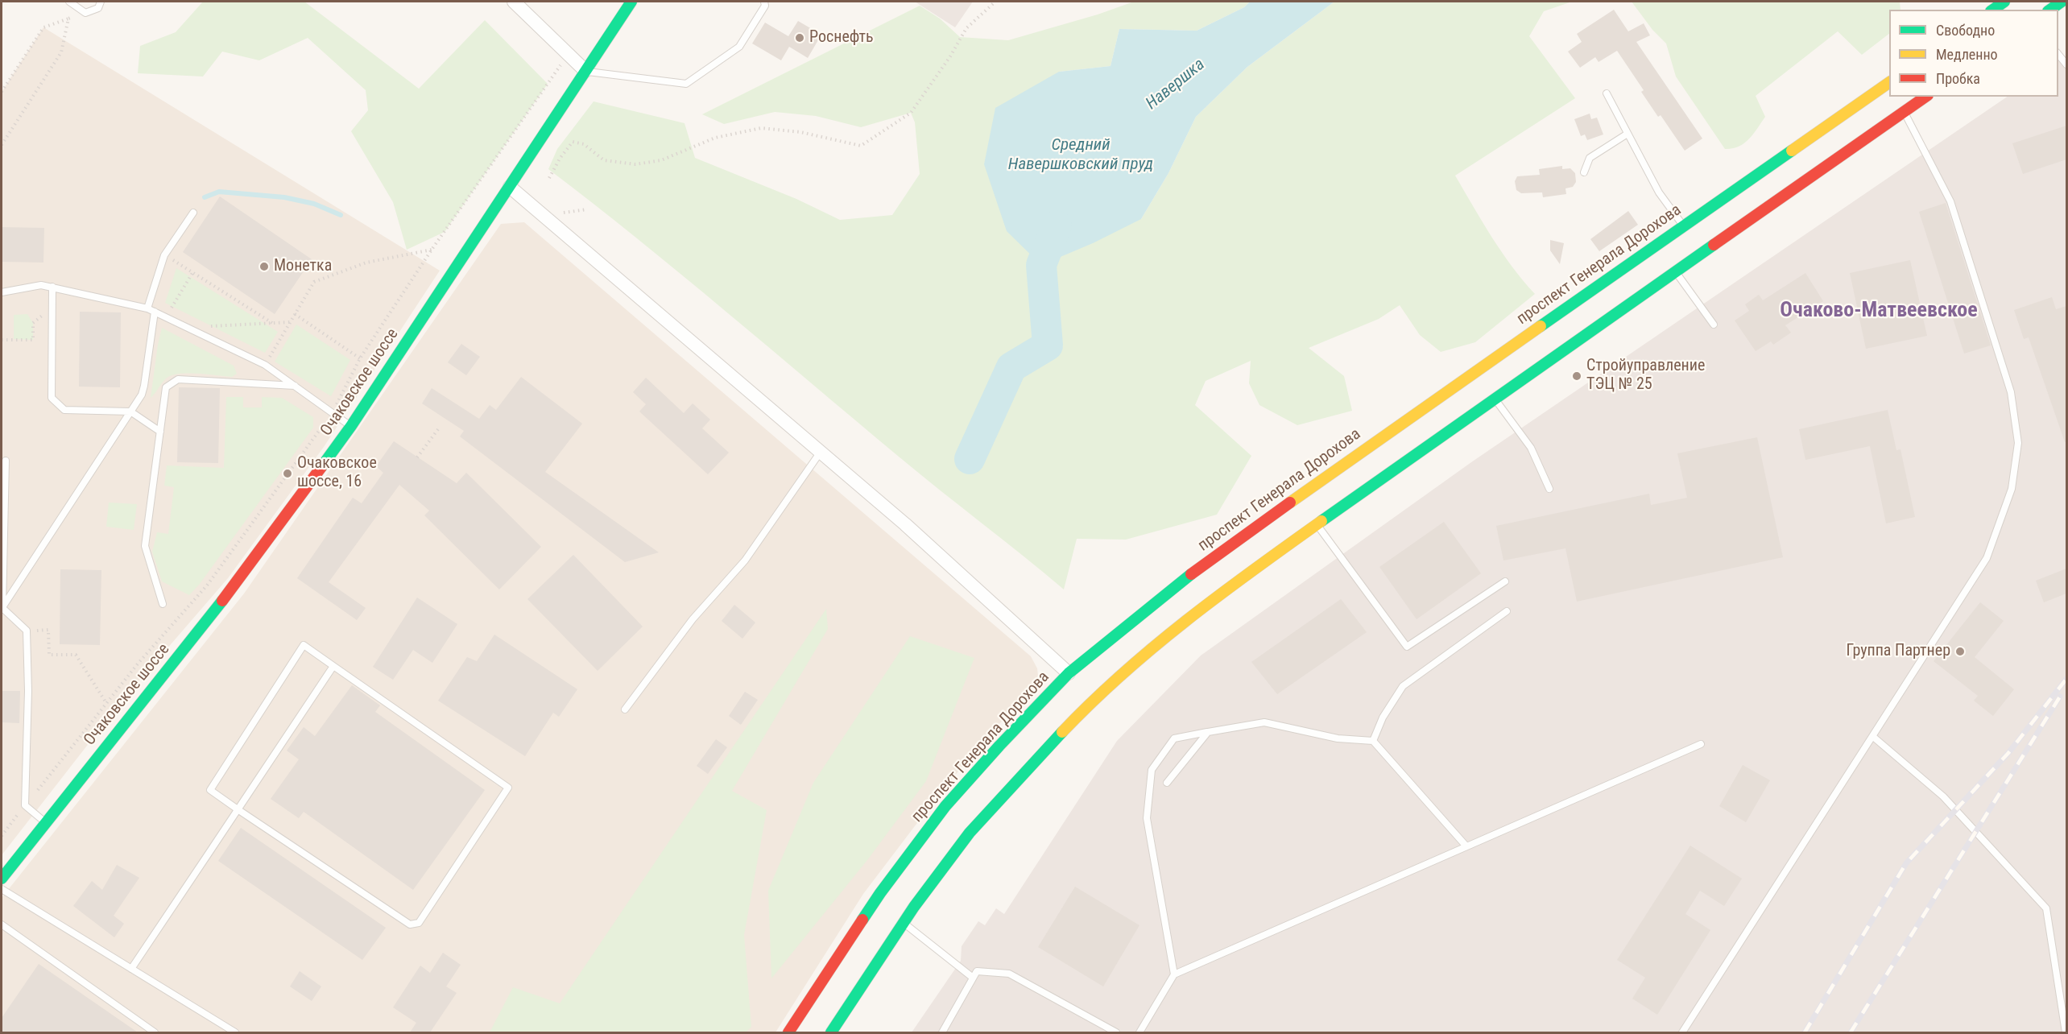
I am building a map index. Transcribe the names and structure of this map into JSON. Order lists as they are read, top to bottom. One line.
{"streets":{"main road":["проспект Генерала Дорохова","Очаковское шоссе"]},"districts":["Очаково-Матвеевское"],"water":["Навершка","Средний Навершковский пруд"],"places":["Роснефть","Монетка","Стройуправление ТЭЦ № 25","Очаковское шоссе, 16","Группа Партнер"],"legend":["Свободно","Медленно","Пробка"]}
